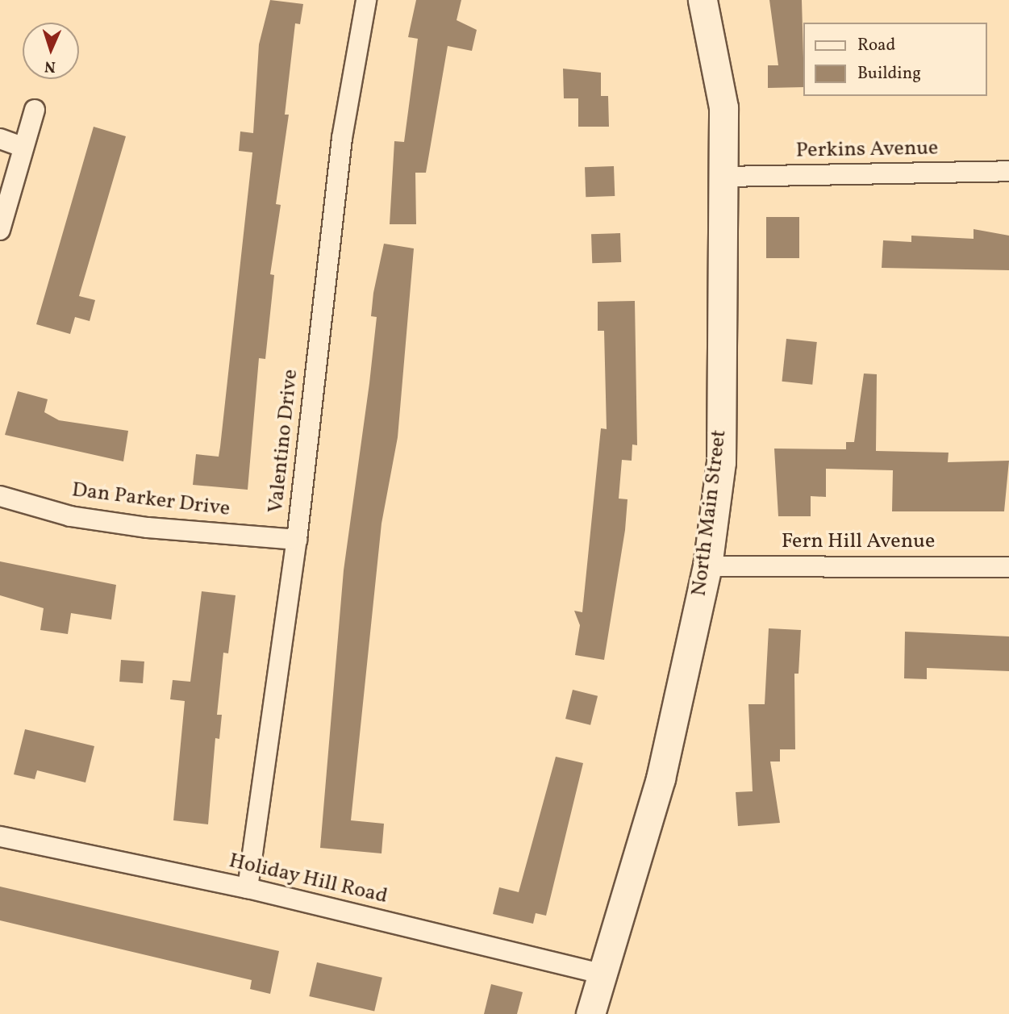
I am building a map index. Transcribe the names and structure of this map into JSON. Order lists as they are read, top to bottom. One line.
{"streets":{"main road":["North Main Street"],"street":["Perkins Avenue","Valentino Drive","Dan Parker Drive","Fern Hill Avenue","Holiday Hill Road"]},"crossings":[["Perkins Avenue","North Main Street"],["Valentino Drive","Dan Parker Drive"],["Valentino Drive","Holiday Hill Road"],["North Main Street","Fern Hill Avenue"],["North Main Street","Holiday Hill Road"]],"legend":["Road","Building"],"north":"bottom"}
